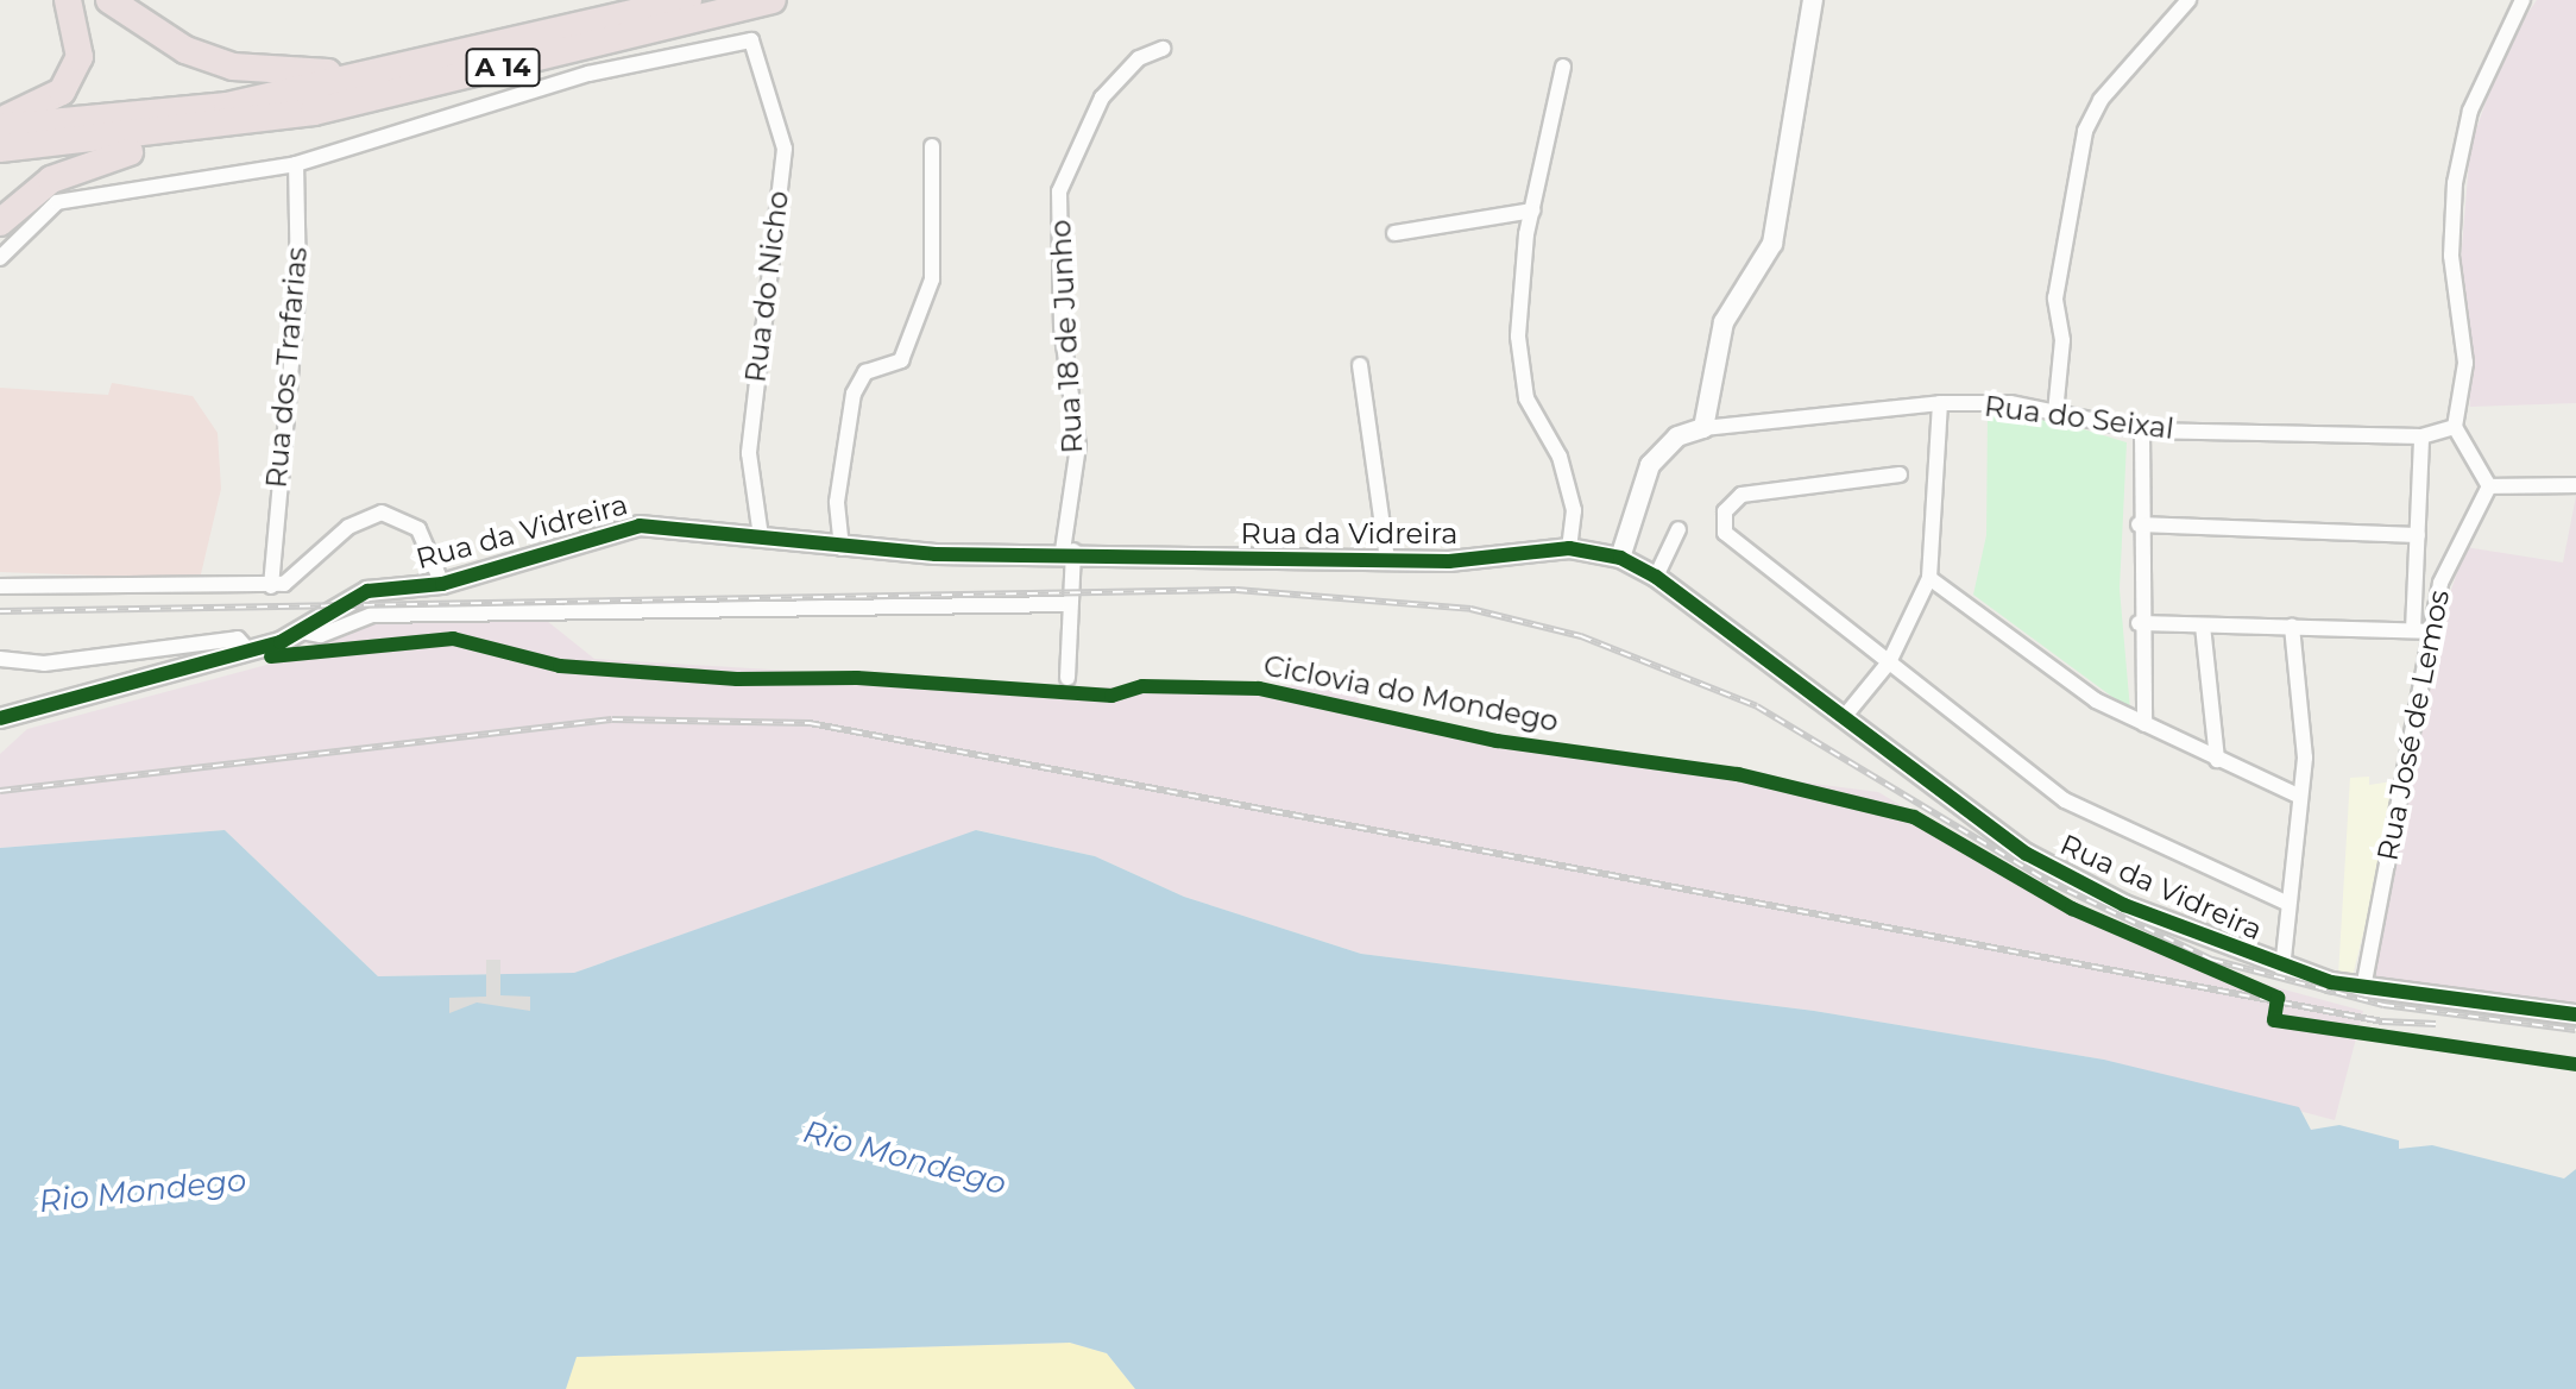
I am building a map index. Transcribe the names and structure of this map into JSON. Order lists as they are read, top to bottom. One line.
{"streets":{"highway":["A 14"],"street":["Rua do Nicho","Rua 18 de Junho","Rua dos Trafarias","Rua do Seixal","Rua da Vidreira","Rua José de Lemos"],"cycle path":["Ciclovia do Mondego"]},"crossings":[["Rua do Nicho","Rua dos Trafarias"],["Rua do Nicho","Rua da Vidreira"],["Rua 18 de Junho","Rua da Vidreira"],["Rua da Vidreira","Rua José de Lemos"]],"water":["Rio Mondego"]}
